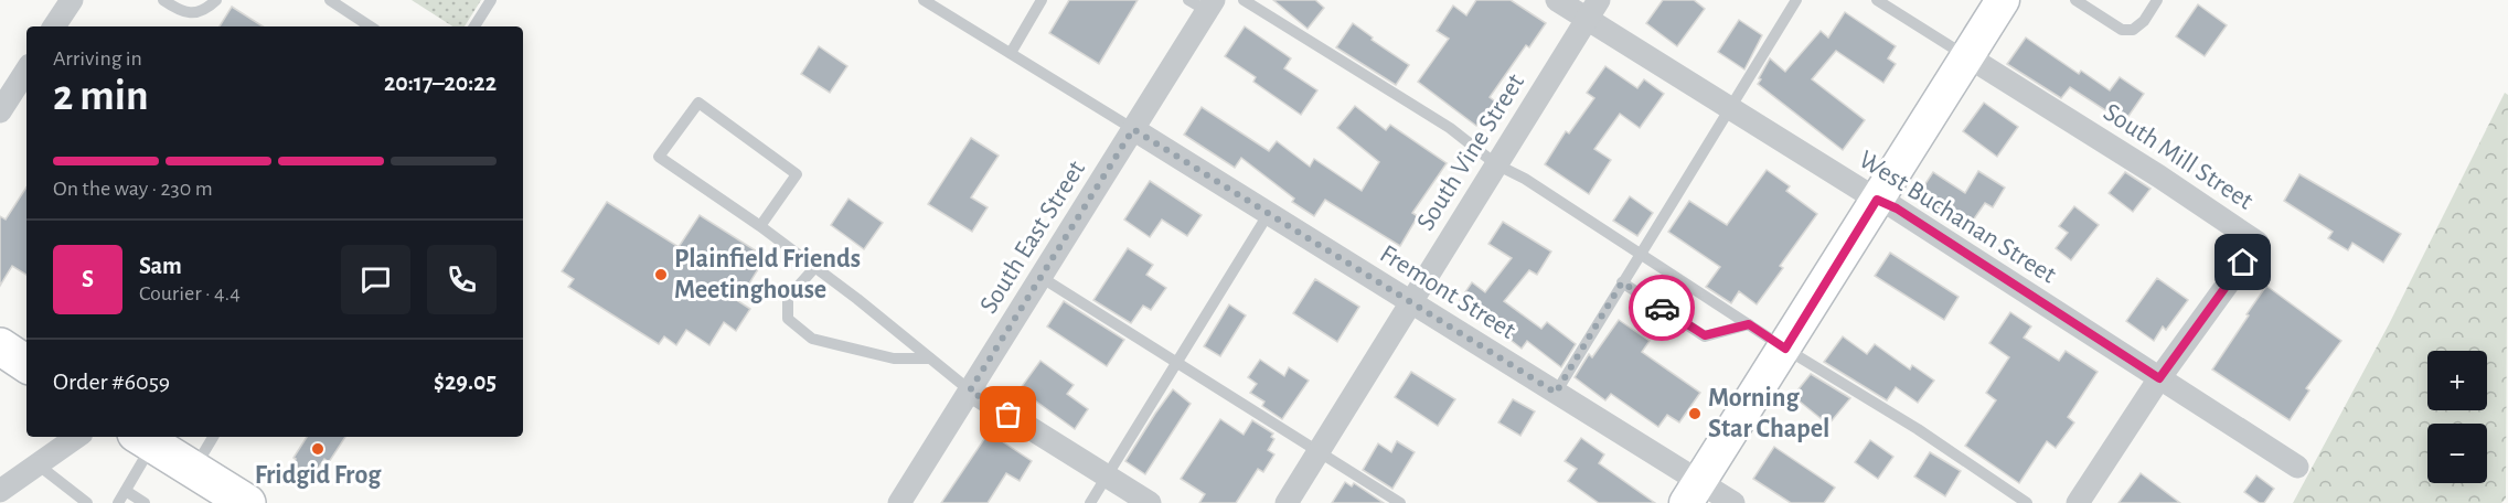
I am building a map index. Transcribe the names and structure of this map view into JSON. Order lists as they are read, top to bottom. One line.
{"streets":{"street":["South Vine Street","South Mill Street","West Buchanan Street","South East Street","Fremont Street"]},"crossings":[["South Vine Street","West Buchanan Street"],["South Vine Street","Fremont Street"],["South Mill Street","West Buchanan Street"],["South East Street","Fremont Street"]],"places":["Plainfield Friends Meetinghouse","Morning Star Chapel","Fridgid Frog"],"page":{"heading":["2 min","Arriving in","20:17–20:22"],"panel":["Sam","Courier · 4.4","Order #6059","$29.05"],"bar":"On the way · 230 m","round":"S","map_buttons":["+","−"]}}
